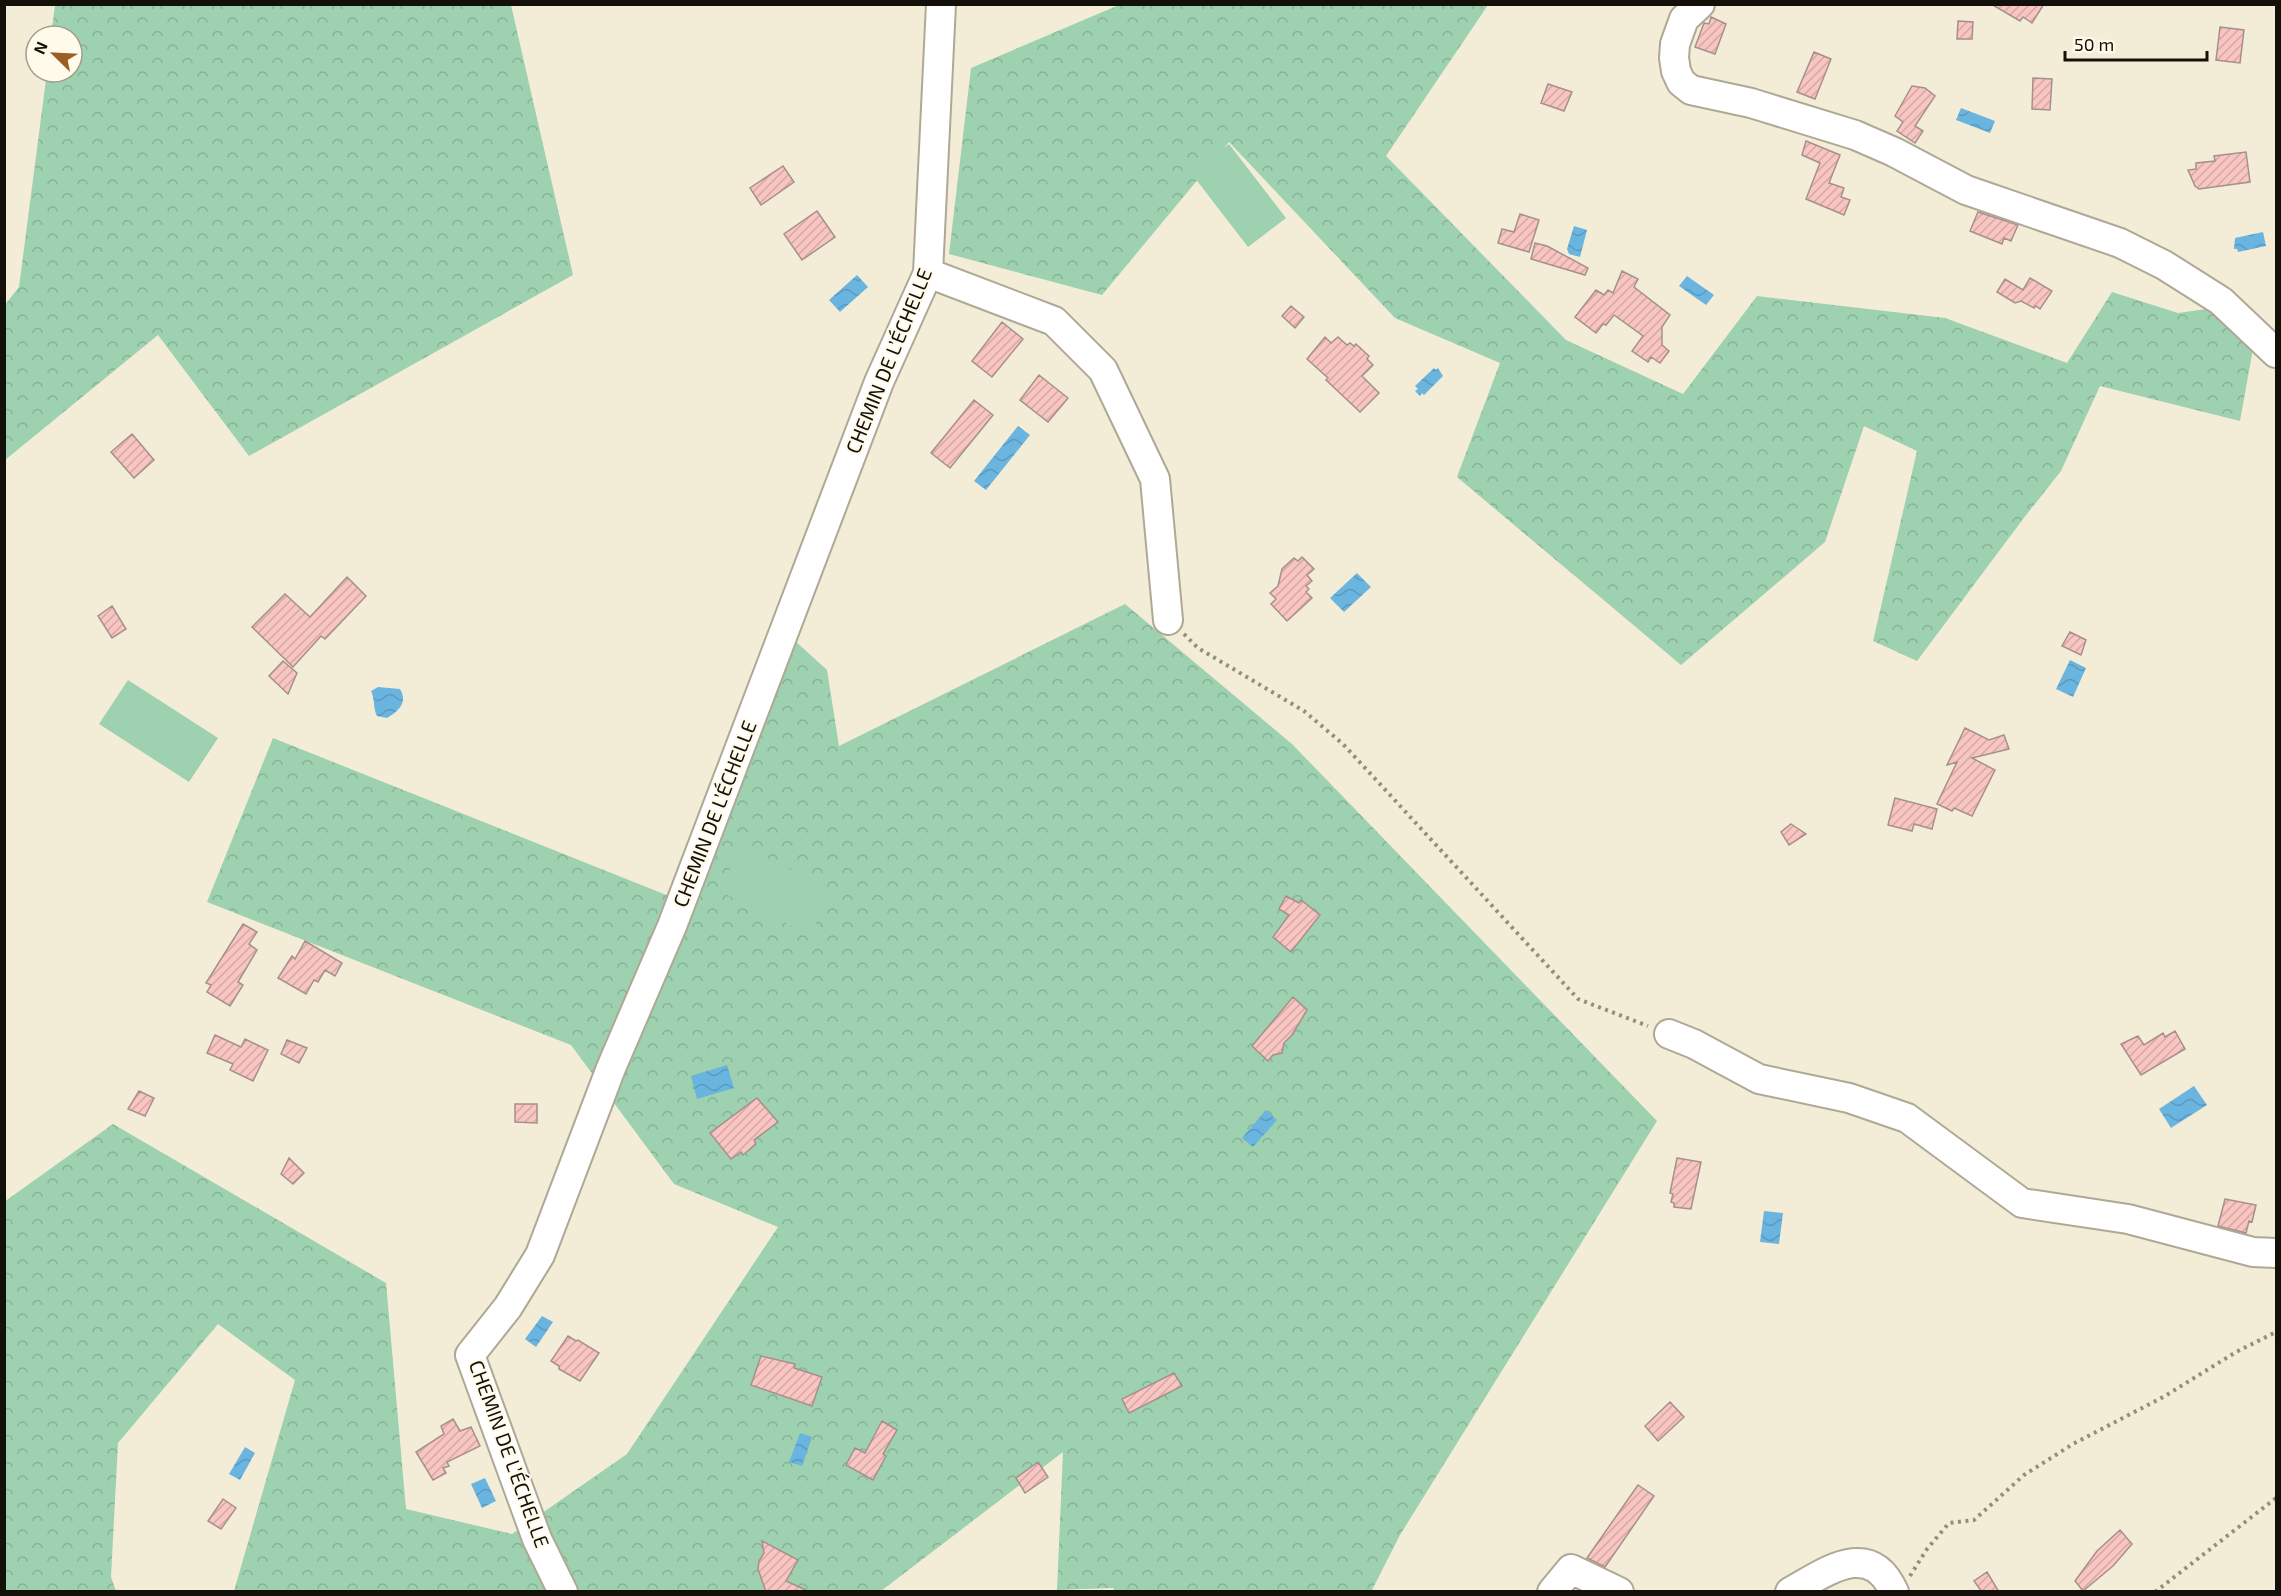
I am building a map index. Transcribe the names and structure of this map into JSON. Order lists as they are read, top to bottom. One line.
{"streets":{"street":["CHEMIN DE L’ÉCHELLE"]},"scale_bar":"50 m","north":"top left"}
